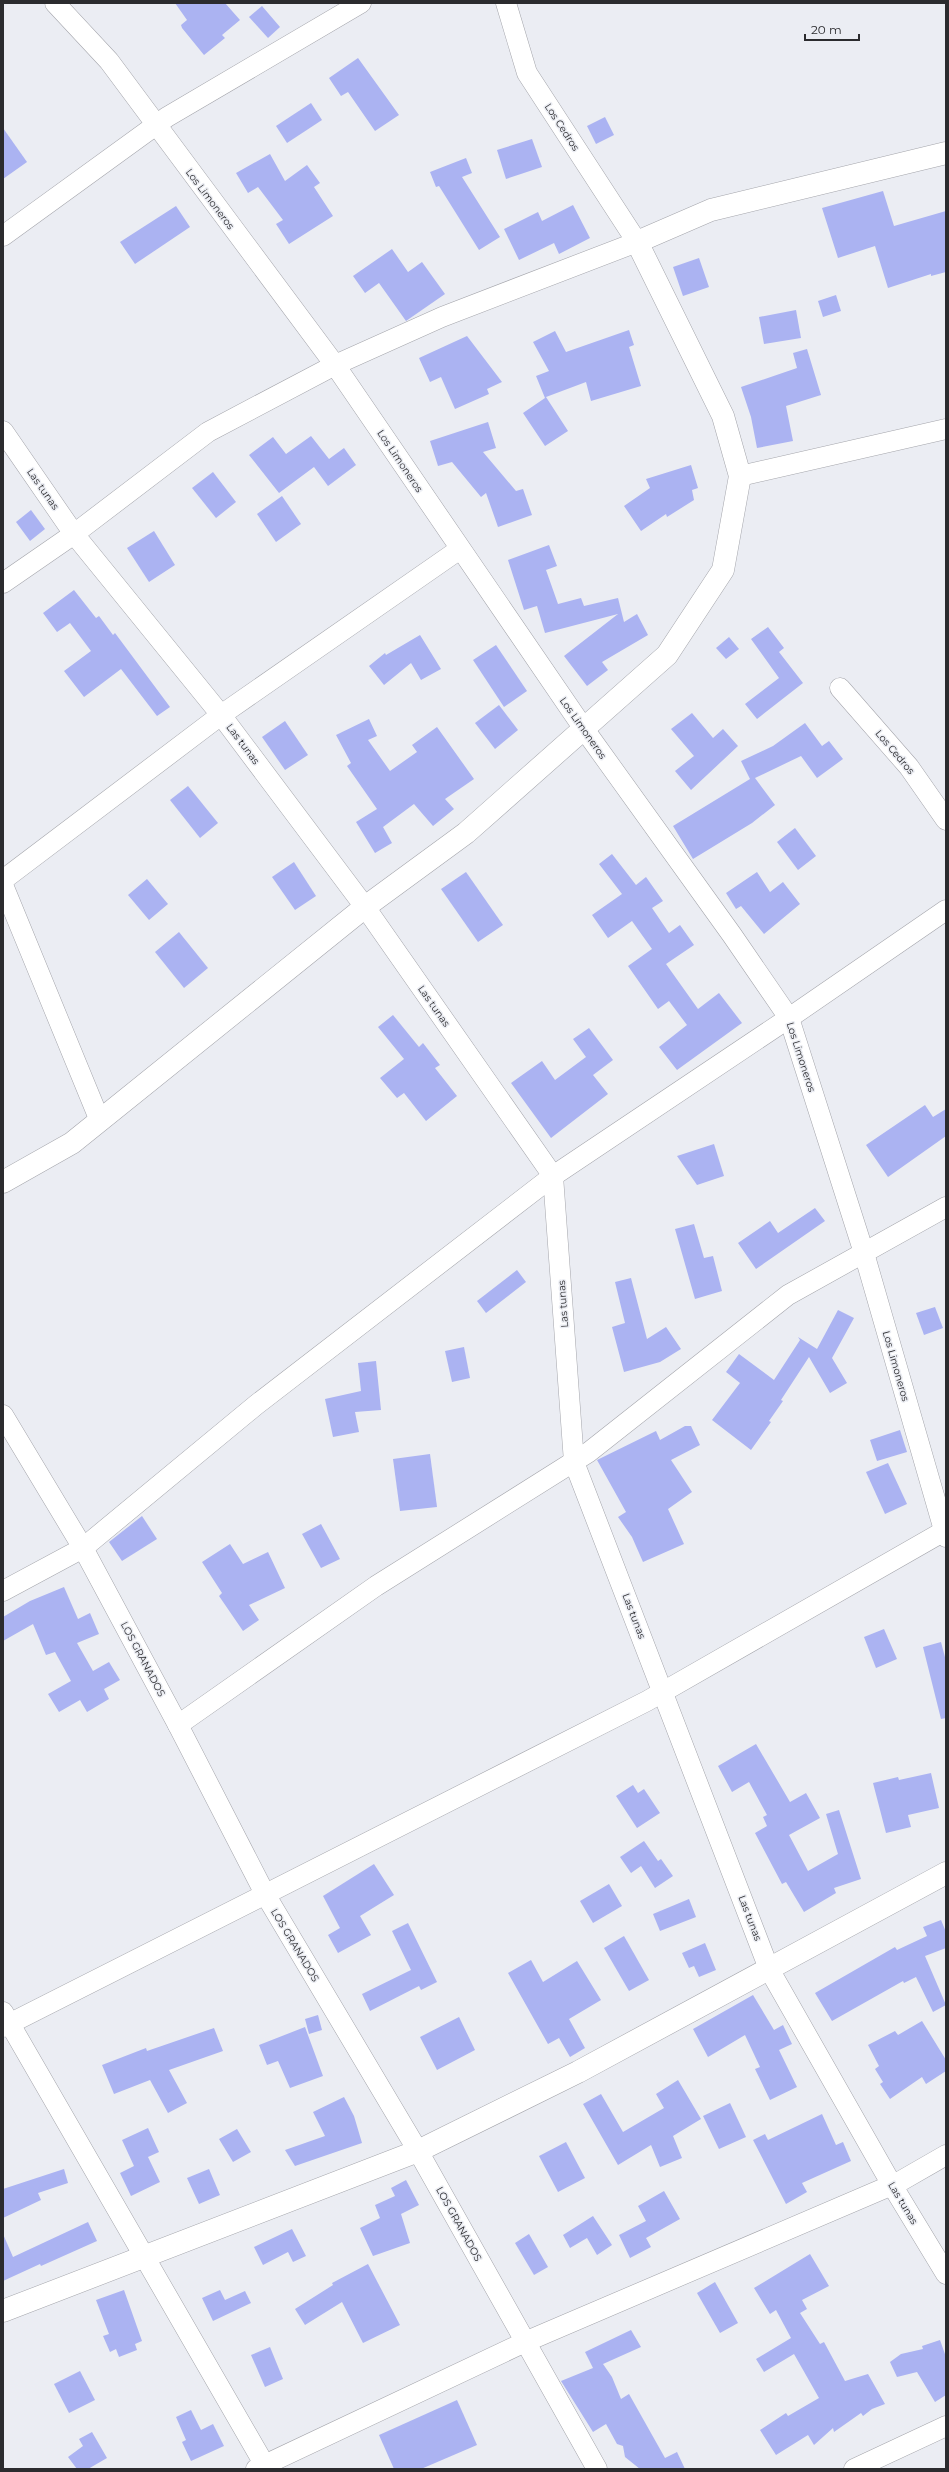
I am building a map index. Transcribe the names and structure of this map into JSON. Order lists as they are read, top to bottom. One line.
{"streets":{"street":["Los Cedros","Los Limoneros","Las tunas","LOS GRANADOS"]},"scale_bar":"20 m"}
